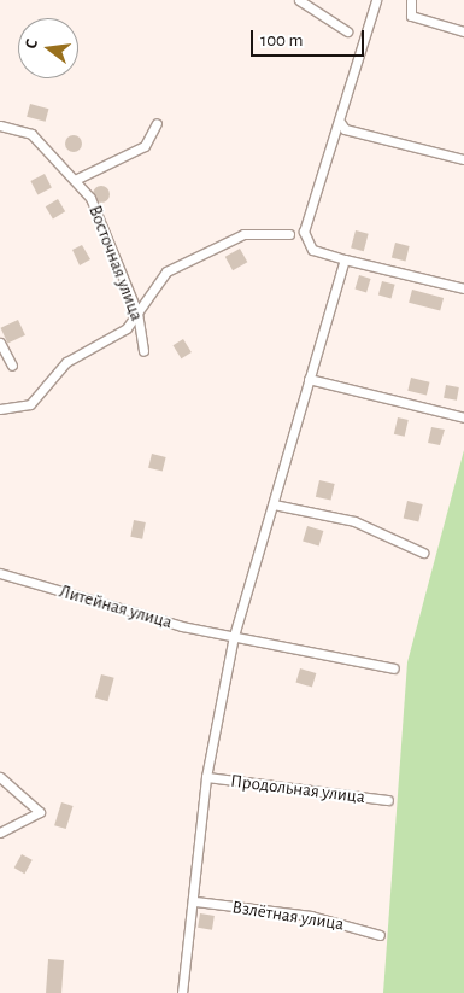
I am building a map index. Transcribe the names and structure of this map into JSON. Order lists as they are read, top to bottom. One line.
{"streets":{"street":["Восточная улица","Литейная улица","Продольная улица","Взлётная улица"]},"scale_bar":"100 m","north":"left"}
